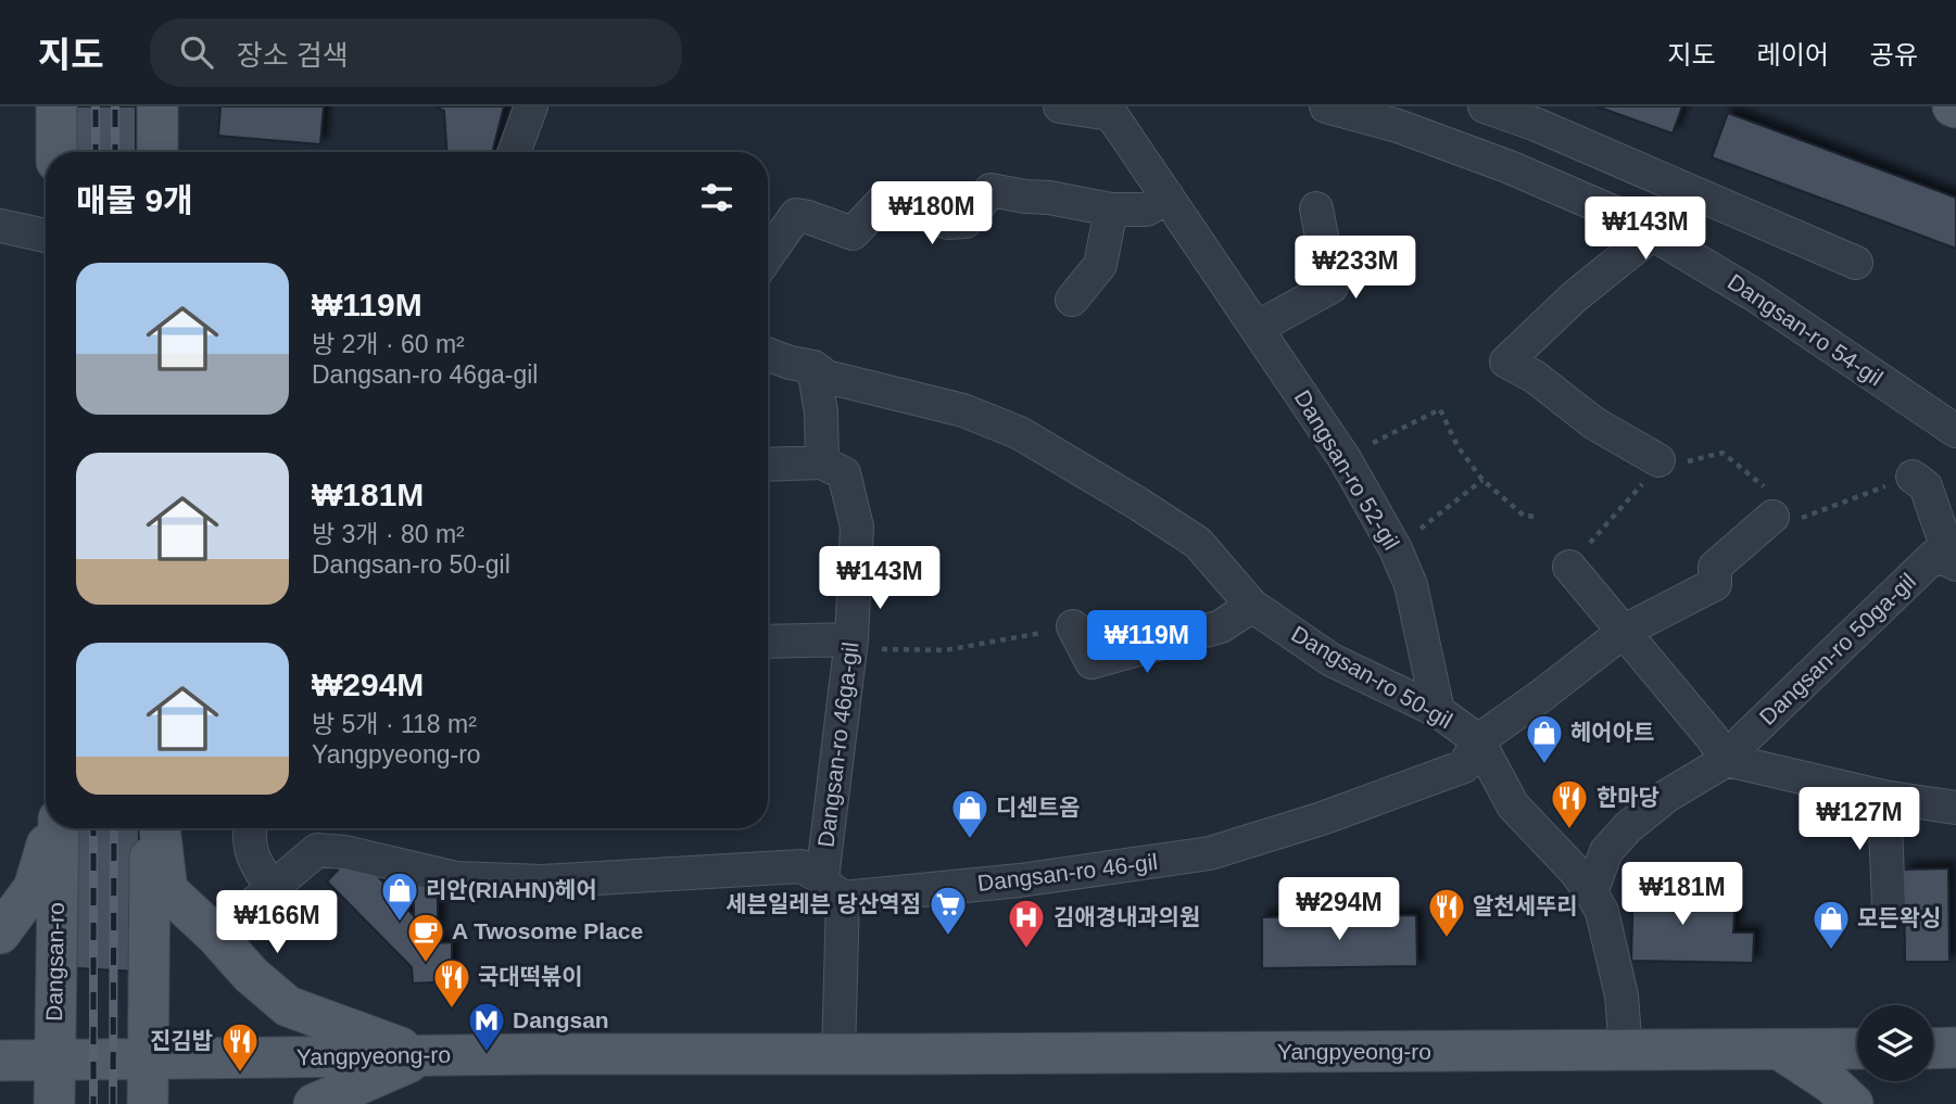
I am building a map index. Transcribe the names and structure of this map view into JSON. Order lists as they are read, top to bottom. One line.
{"streets":{"main road":["Dangsan-ro","Yangpyeong-ro"],"street":["Dangsan-ro 54-gil","Dangsan-ro 52-gil","Dangsan-ro 50ga-gil","Dangsan-ro 50-gil","Dangsan-ro 46ga-gil","Dangsan-ro 46-gil"]},"crossings":[["Dangsan-ro 52-gil","Dangsan-ro 50-gil"],["Dangsan-ro 50ga-gil","Dangsan-ro 50-gil"],["Dangsan-ro 50-gil","Dangsan-ro 46-gil"],["Dangsan-ro 50-gil","Yangpyeong-ro"],["Dangsan-ro 46ga-gil","Dangsan-ro 46-gil"],["Dangsan-ro","Yangpyeong-ro"]],"places":{"shop":["헤어아트","디센트옴","리안(RIAHN)헤어","모든왁싱"],"restaurant":["한마당","알천세뚜리","국대떡볶이","진김밥"],"supermarket":["세븐일레븐 당산역점"],"hospital":["김애경내과의원"],"cafe":["A Twosome Place"],"metro station":["Dangsan"]},"page":{"header":"지도","search":"장소 검색","nav":["지도","레이어","공유"],"heading":"매물 9개","price":["₩180M","₩143M","₩233M","₩143M","₩119M","₩127M","₩181M","₩294M","₩166M"],"list":[{"name":"₩119M","note":"방 2개 · 60 m² · Dangsan-ro 46ga-gil"},{"name":"₩181M","note":"방 3개 · 80 m² · Dangsan-ro 50-gil"},{"name":"₩294M","note":"방 5개 · 118 m² · Yangpyeong-ro"}]}}
